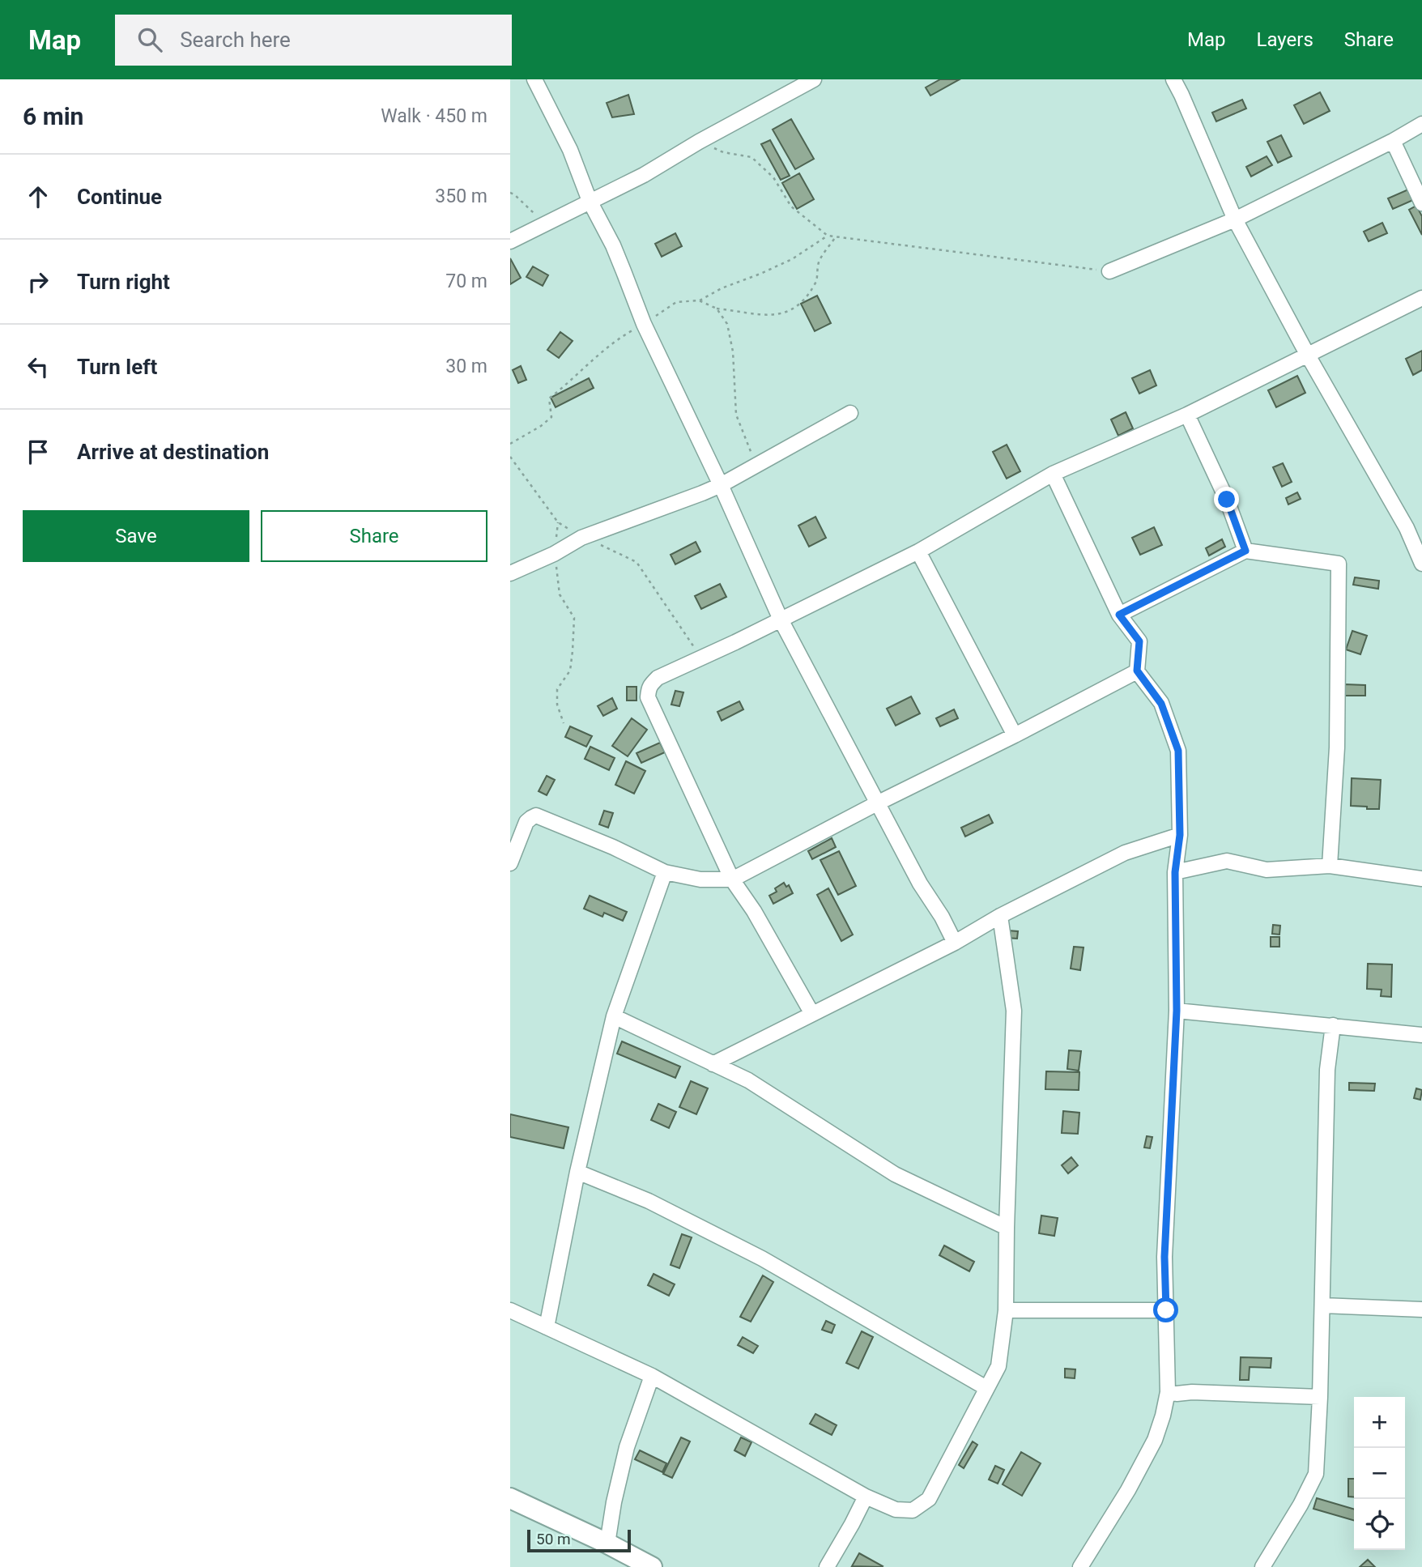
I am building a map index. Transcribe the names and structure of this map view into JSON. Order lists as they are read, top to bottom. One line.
{"scale_bar":"50 m","page":{"header":"Map","search":"Search here","nav":["Map","Layers","Share"],"heading":["6 min","Walk · 450 m"],"list":[["Continue","350 m"],["Turn right","70 m"],["Turn left","30 m"],"Arrive at destination"],"buttons":["Save","Share"],"map_buttons":["+","−"],"scale":"50 m"}}
